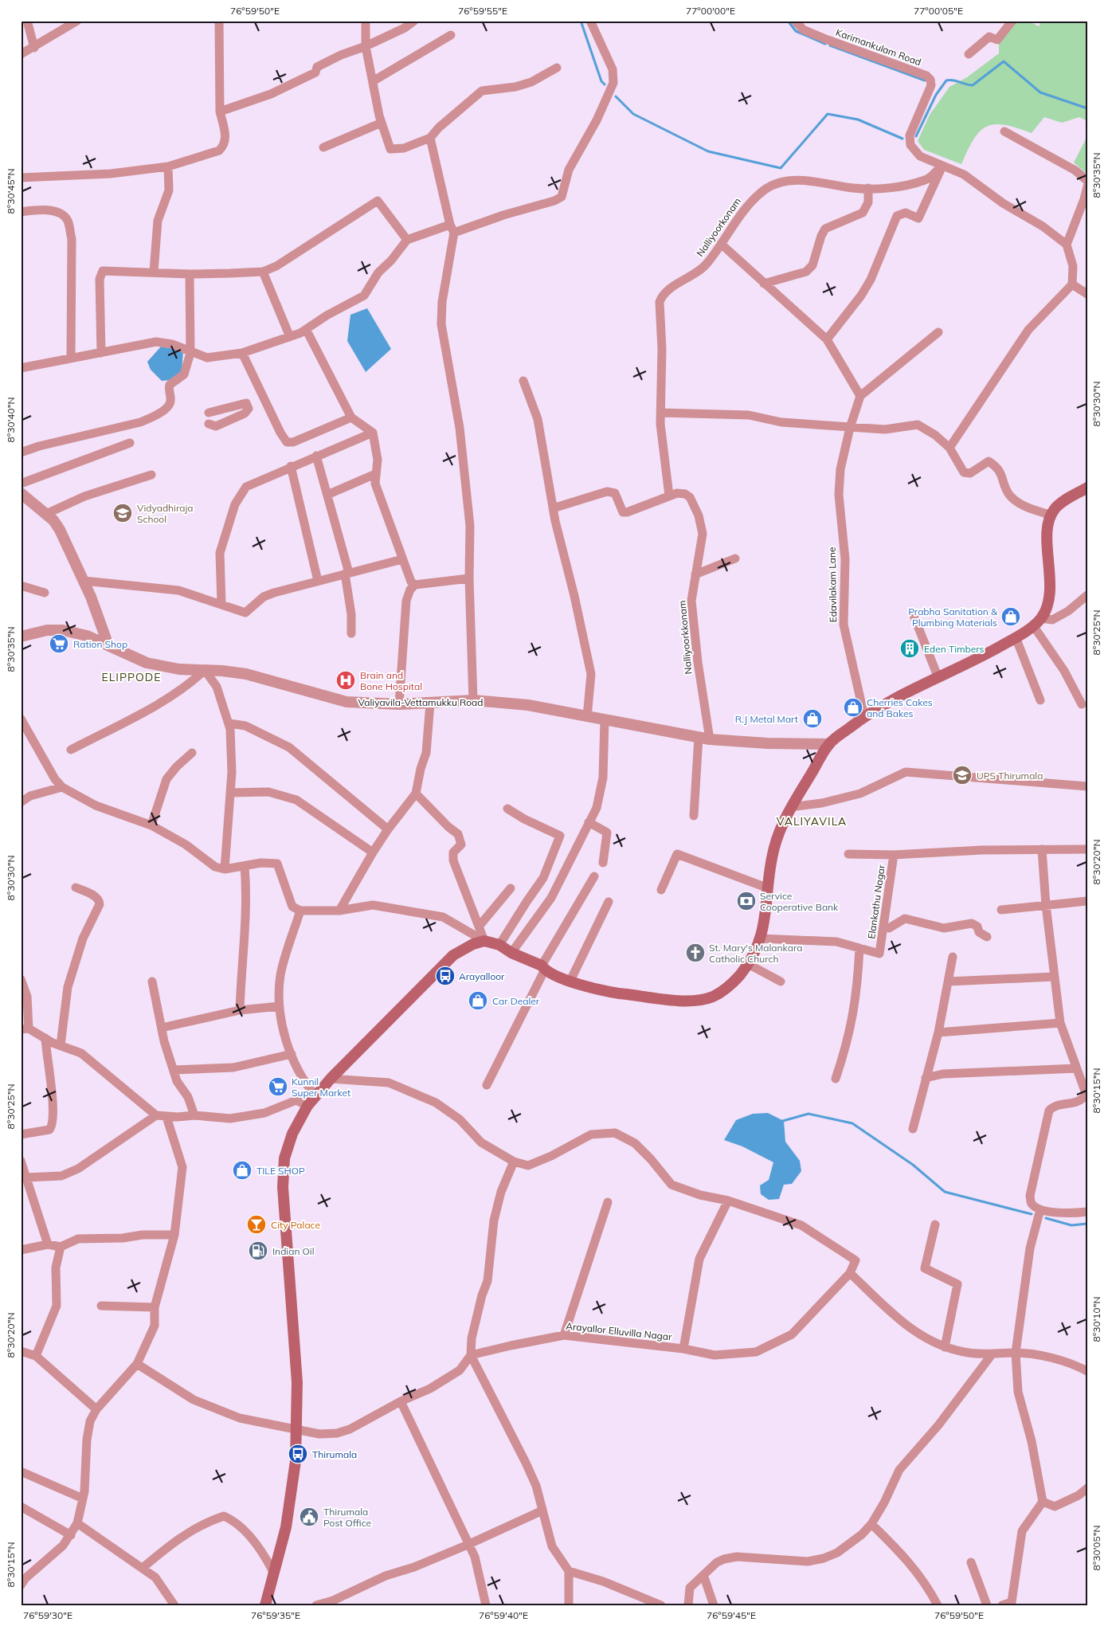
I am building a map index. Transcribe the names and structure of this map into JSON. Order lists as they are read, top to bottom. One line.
{"streets":{"street":["Karimankulam Road","Nalliyoorkonam","Edavilakam Lane","Nalliyoorkkonam","Valiyavila-Vettamukku Road","Elankathu Nagar","Arayallor Elluvilla Nagar"]},"crossings":[["Karimankulam Road","Nalliyoorkonam"],["Nalliyoorkonam","Nalliyoorkkonam"],["Nalliyoorkkonam","Valiyavila-Vettamukku Road"]],"districts":["ELIPPODE","VALIYAVILA"],"places":{"school or university":["Vidyadhiraja School","UPS Thirumala"],"shop":["Prabha Sanitation & Plumbing Materials","Cherries Cakes and Bakes","R.J Metal Mart","Car Dealer","TILE SHOP"],"supermarket":["Ration Shop","Kunnil Super Market"],"building":["Eden Timbers"],"hospital":["Brain and Bone Hospital"],"bank":["Service Cooperative Bank"],"church":["St. Mary's Malankara Catholic Church"],"bus stop":["Arayalloor","Thirumala"],"bar":["City Palace"],"fuel station":["Indian Oil"],"public building":["Thirumala Post Office"]},"coordinates":["76°59'50\"E","76°59'55\"E","77°00'00\"E","77°00'05\"E","8°30'35\"N","8°30'45\"N","8°30'30\"N","8°30'40\"N","8°30'25\"N","8°30'20\"N","8°30'15\"N","8°30'10\"N","8°30'05\"N","76°59'30\"E","76°59'35\"E","76°59'40\"E","76°59'45\"E"]}
